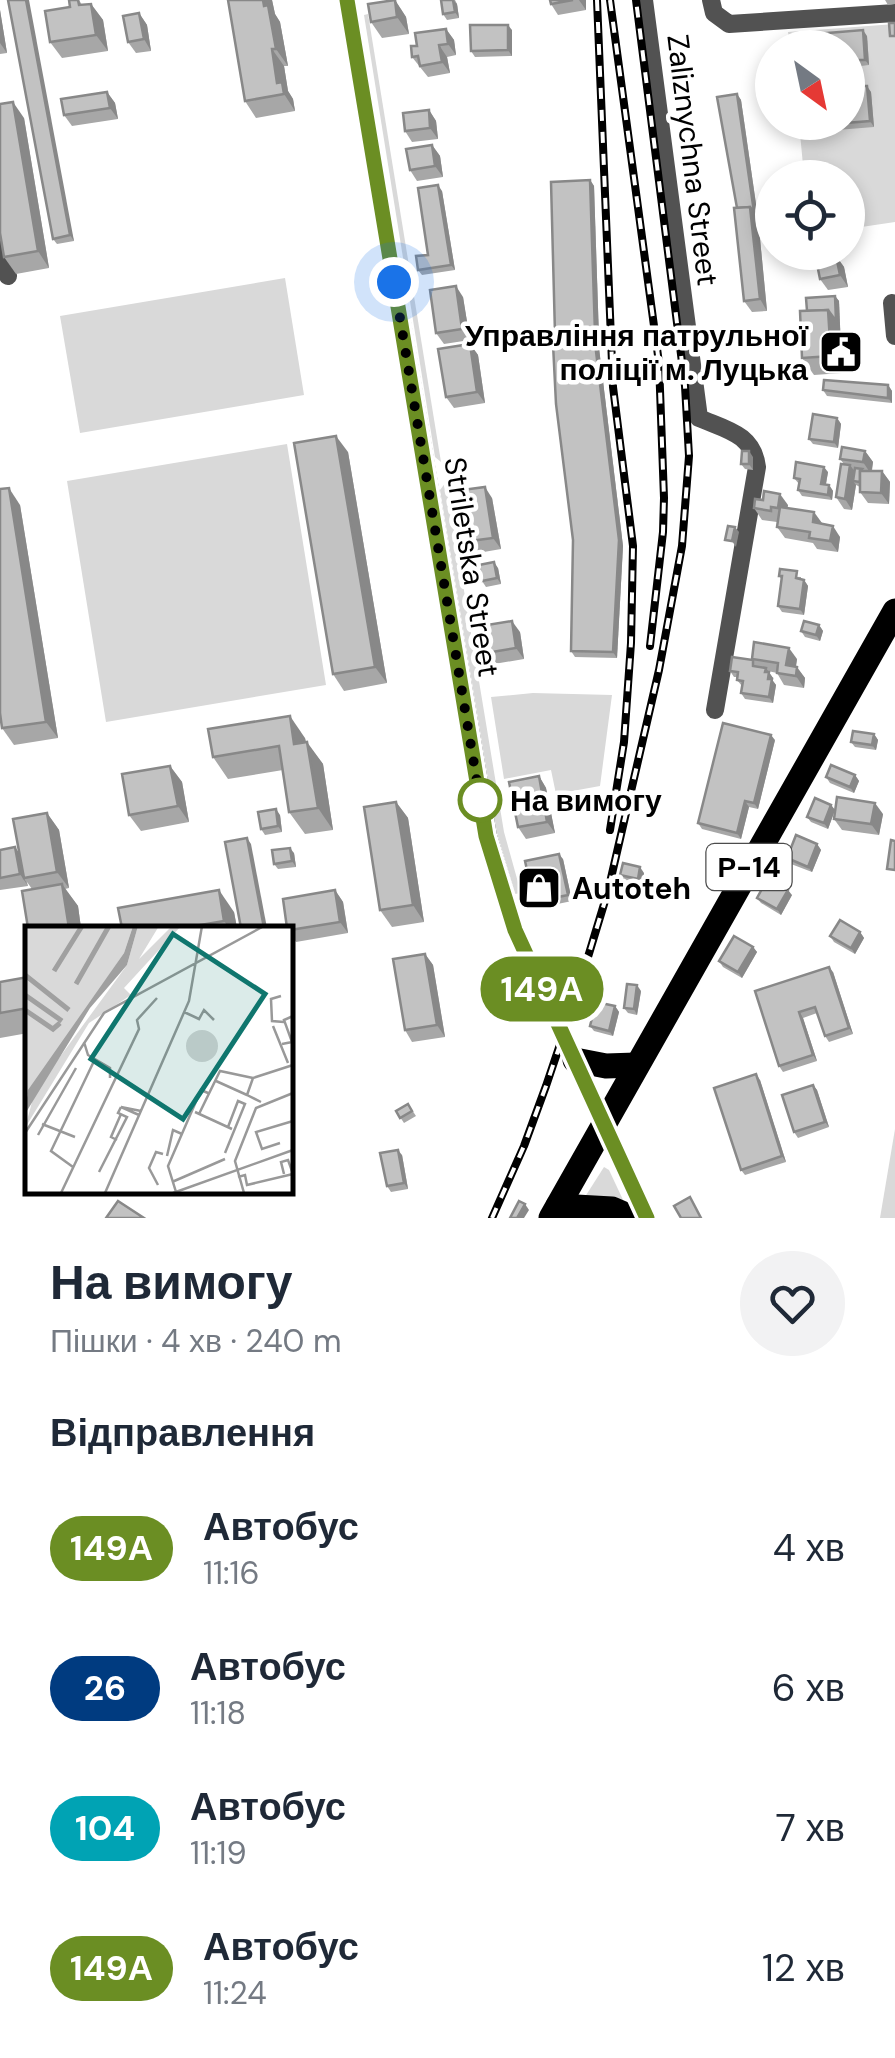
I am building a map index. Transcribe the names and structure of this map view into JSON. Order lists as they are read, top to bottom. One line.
{"streets":{"main road":["Р-14"],"street":["Zaliznychna Street","Striletska Street"]},"crossings":[["Striletska Street","Р-14"]],"places":{"public building":["Управління патрульної поліції м. Луцька"],"other":["На вимогу"],"shop":["Autoteh"]},"lines":["bus line 149А"],"north":"bottom right","page":{"on_map":"149А","heading":[["На вимогу","Пішки · 4 хв · 240 m"],"Відправлення"],"list":[{"mark":"149А","name":"Автобус","note":"11:16","value":"4 хв"},{"mark":"26","name":"Автобус","note":"11:18","value":"6 хв"},{"mark":"104","name":"Автобус","note":"11:19","value":"7 хв"},{"mark":"149А","name":"Автобус","note":"11:24","value":"12 хв"}]}}
